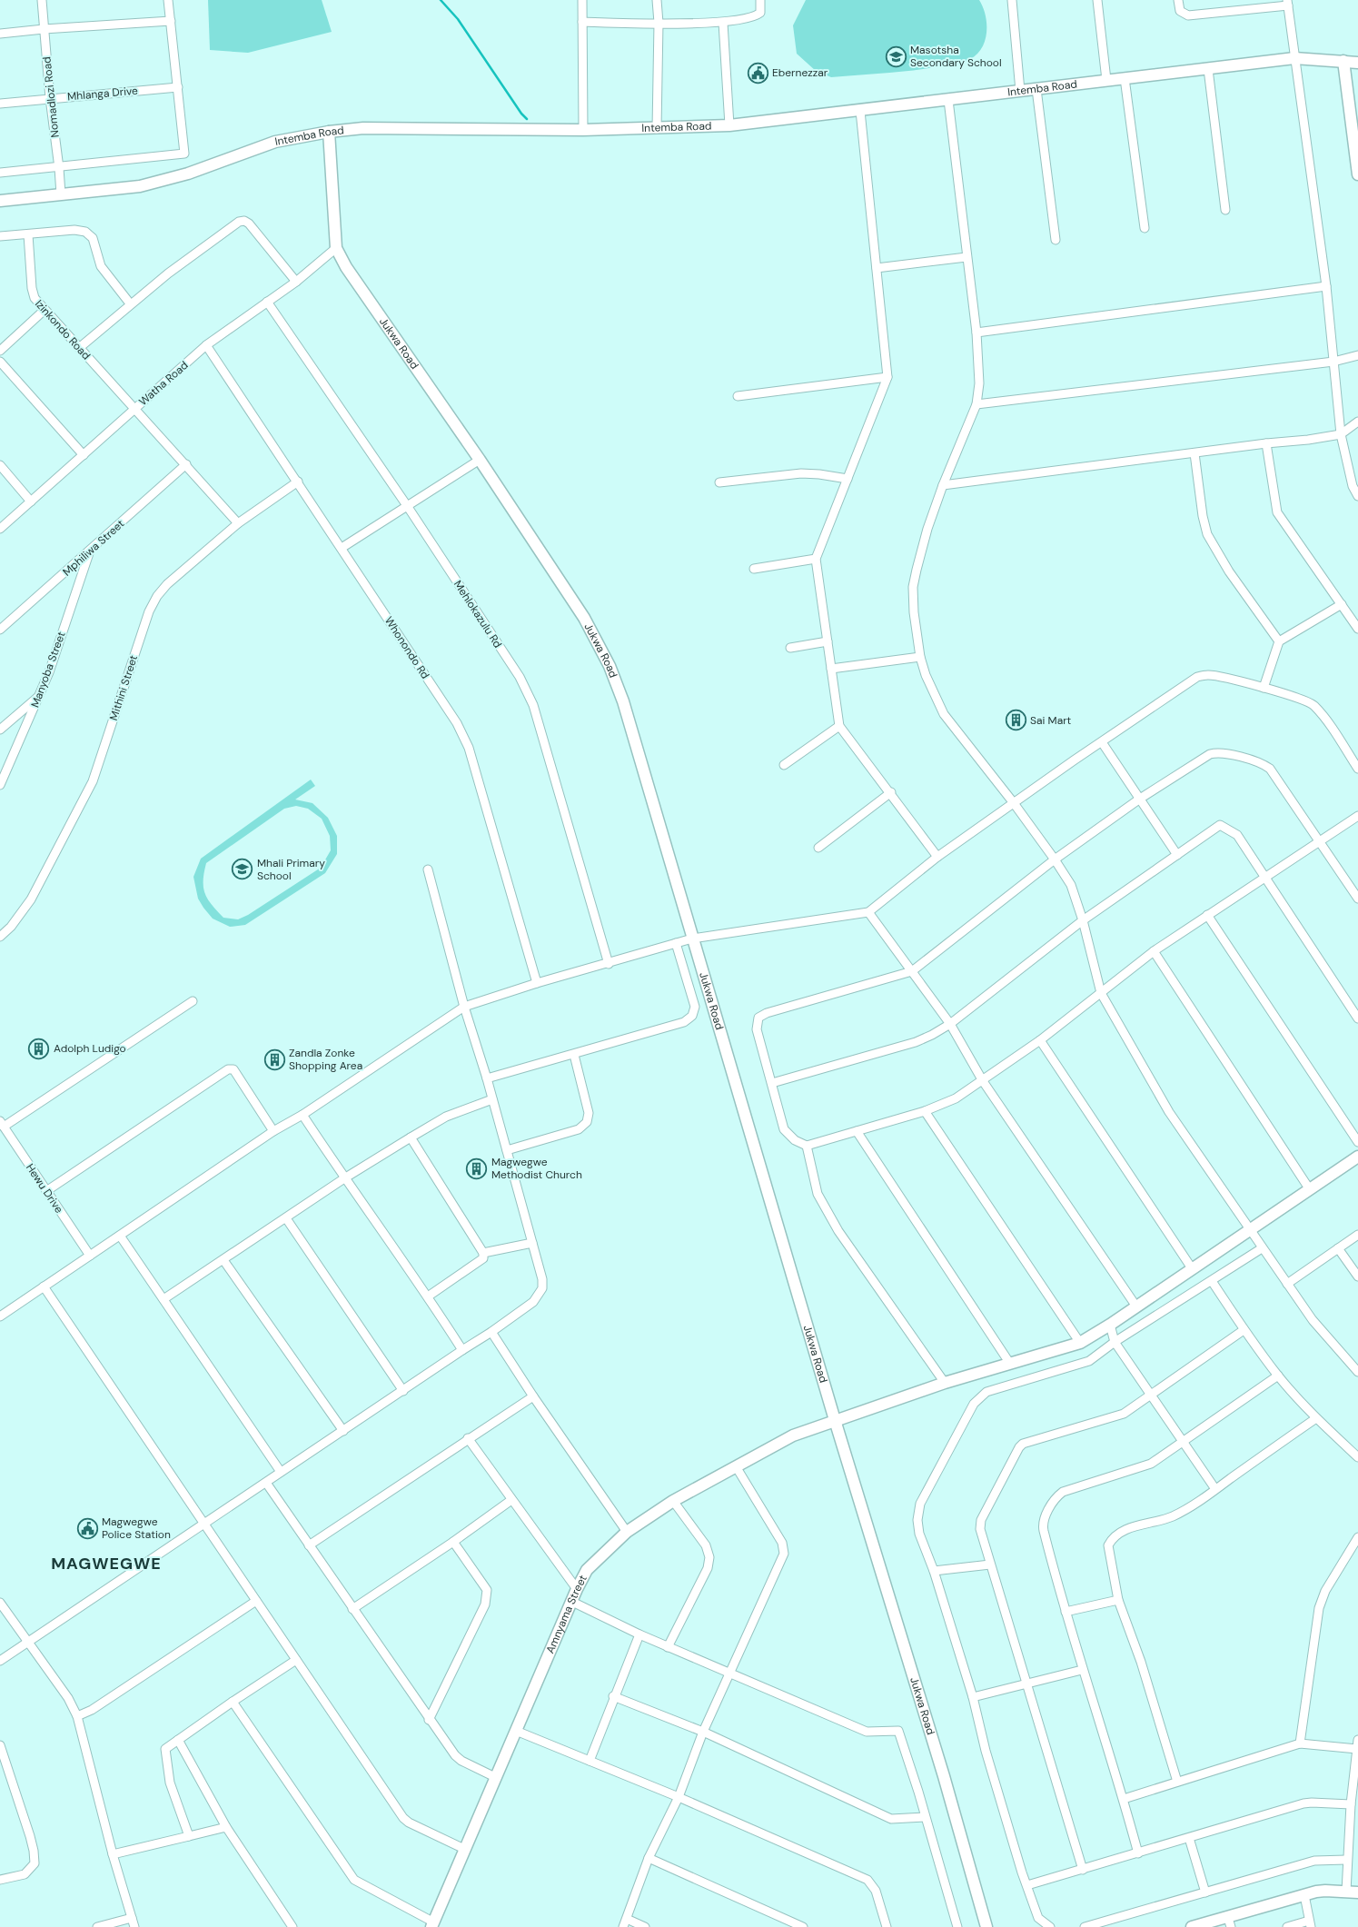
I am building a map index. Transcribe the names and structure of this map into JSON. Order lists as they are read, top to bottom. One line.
{"streets":{"street":["Intemba Road","Mhlanga Drive","Nomadlozi Road","Izinkondo Road","Jukwa Road","Watha Road","Mphiliwa Street","Mehlokazulu Rd","Whonondo Rd","Manyoba Street","Mithini Street","Hewu Drive","Amnyama Street"]},"crossings":[["Intemba Road","Nomadlozi Road"],["Intemba Road","Jukwa Road"],["Mhlanga Drive","Nomadlozi Road"],["Izinkondo Road","Watha Road"],["Izinkondo Road","Mphiliwa Street"],["Izinkondo Road","Mithini Street"],["Jukwa Road","Watha Road"],["Jukwa Road","Amnyama Street"],["Watha Road","Mehlokazulu Rd"],["Watha Road","Whonondo Rd"],["Mphiliwa Street","Manyoba Street"],["Whonondo Rd","Mithini Street"]],"districts":["MAGWEGWE"],"places":{"school or university":["Masotsha Secondary School","Mhali Primary School"],"public building":["Ebernezzar","Magwegwe Police Station"],"building":["Sai Mart","Adolph Ludigo","Zandla Zonke Shopping Area","Magwegwe Methodist Church"]}}
